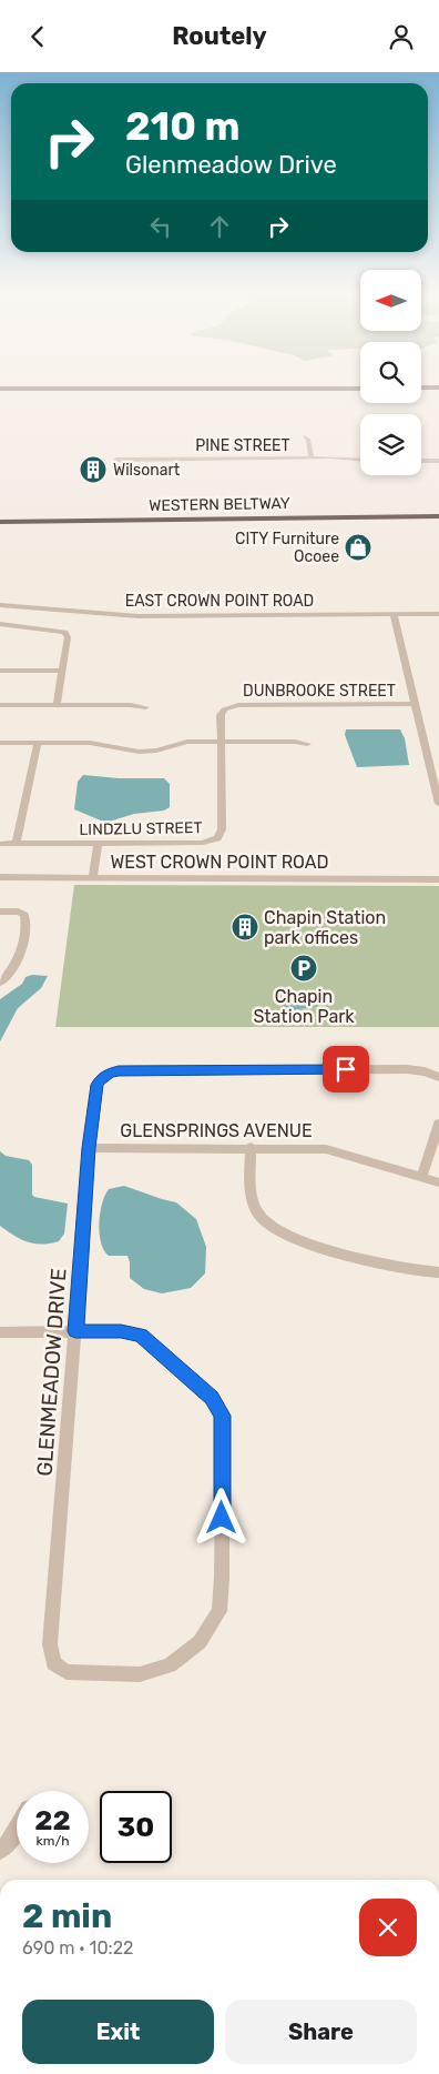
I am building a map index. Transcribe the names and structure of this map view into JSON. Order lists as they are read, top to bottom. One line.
{"streets":{"highway":["WESTERN BELTWAY"],"street":["PINE STREET","EAST CROWN POINT ROAD","DUNBROOKE STREET","LINDZLU STREET","WEST CROWN POINT ROAD","GLENSPRINGS AVENUE","GLENMEADOW DRIVE"]},"crossings":[["DUNBROOKE STREET","LINDZLU STREET"],["GLENSPRINGS AVENUE","GLENMEADOW DRIVE"]],"places":{"building":["Wilsonart","Chapin Station park offices"],"shop":["CITY Furniture Ocoee"],"parking":["Chapin Station Park"]},"north":"left","page":{"header":"Routely","turn":["210 m","Glenmeadow Drive"],"speed":"22 km/h","limit":"30","heading":["2 min","690 m · 10:22"],"buttons":["Exit","Share"]}}
